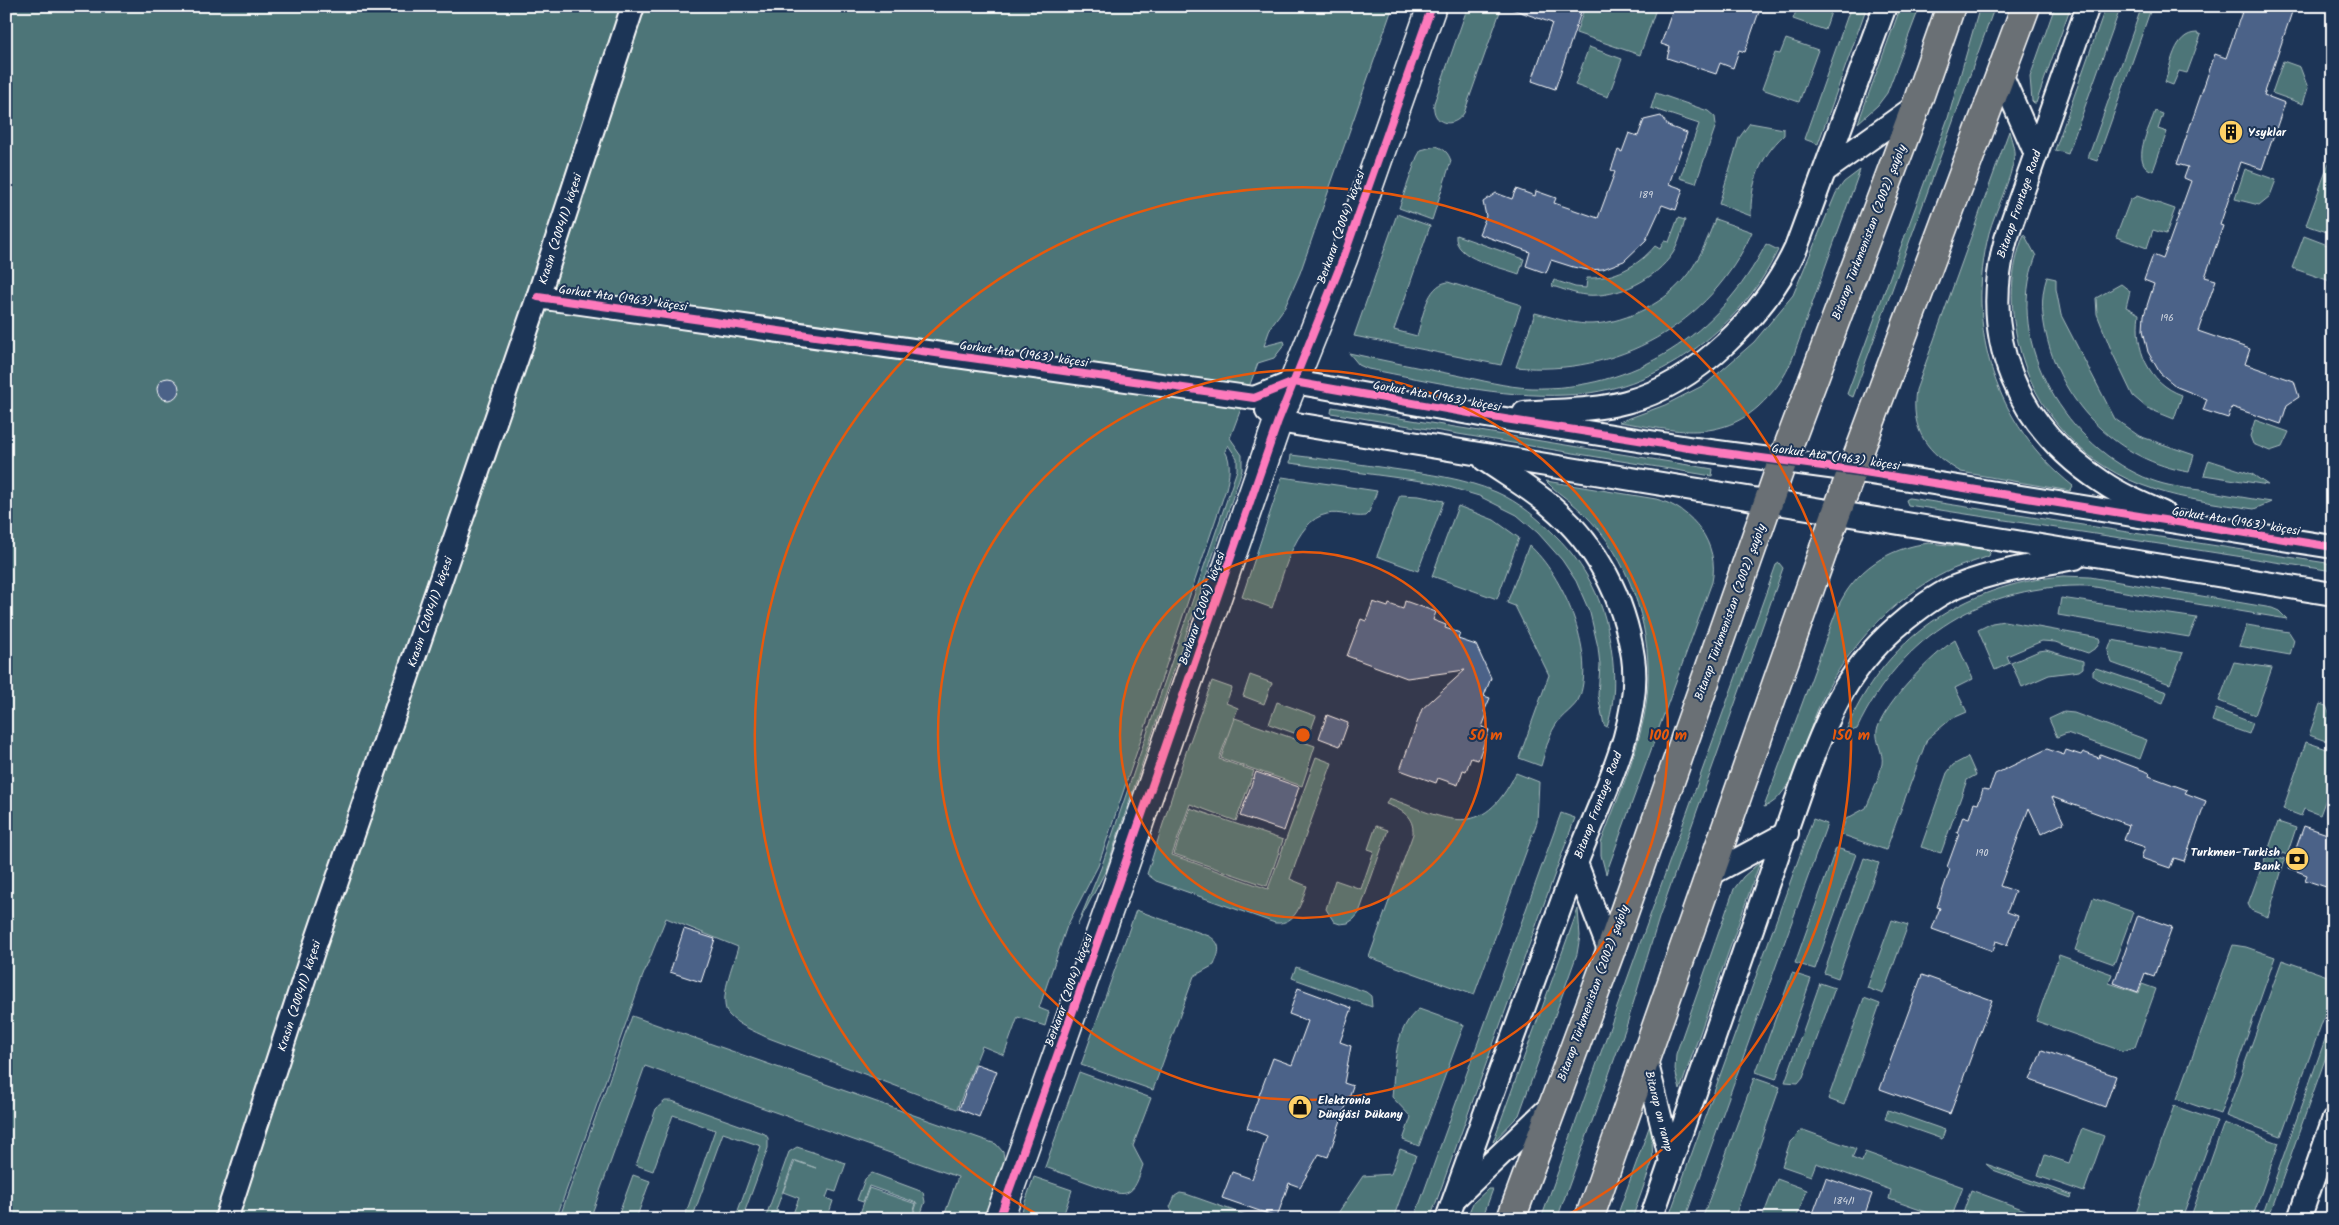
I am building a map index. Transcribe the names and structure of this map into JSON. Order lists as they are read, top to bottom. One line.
{"streets":{"main road":["Bitarap Türkmenistan (2002) şaýoly"],"street":["Bitarap Frontage Road","Berkarar (2004) köçesi","Krasin (2004/1) köçesi","Gorkut Ata (1963) köçesi","Bitarap on ramp"]},"crossings":[["Bitarap Frontage Road","Bitarap Türkmenistan (2002) şaýoly"],["Bitarap Frontage Road","Gorkut Ata (1963) köçesi"],["Berkarar (2004) köçesi","Gorkut Ata (1963) köçesi"],["Krasin (2004/1) köçesi","Gorkut Ata (1963) köçesi"],["Bitarap Türkmenistan (2002) şaýoly","Gorkut Ata (1963) köçesi"]],"places":{"building":["Ysyklar"],"bank":["Turkmen-Turkish Bank"],"shop":["Elektronia Dünýäsi Dükany"]},"house_numbers":["189","196","190","184/1"],"rings":["50 m","100 m","150 m"]}
